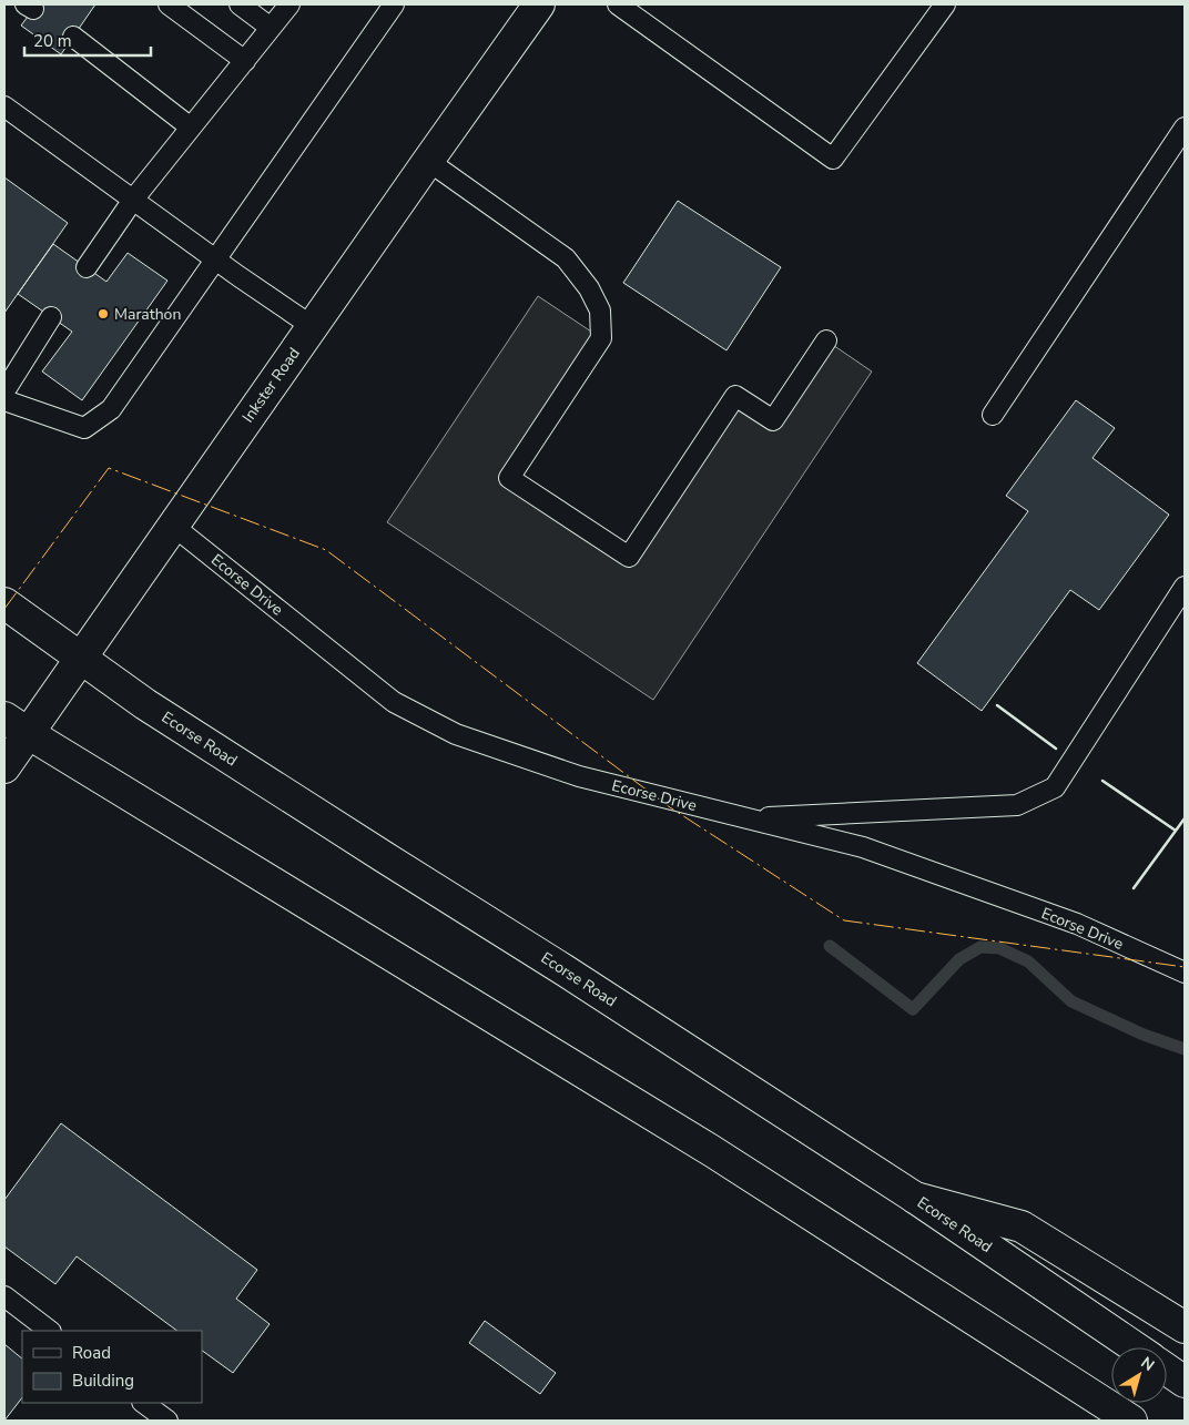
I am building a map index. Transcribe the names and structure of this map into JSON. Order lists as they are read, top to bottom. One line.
{"streets":{"main road":["Inkster Road","Ecorse Road"],"lane":["Ecorse Drive"]},"crossings":[["Inkster Road","Ecorse Drive"],["Inkster Road","Ecorse Road"]],"places":["Marathon"],"legend":["Road","Building"],"scale_bar":"20 m","north":"top right"}
